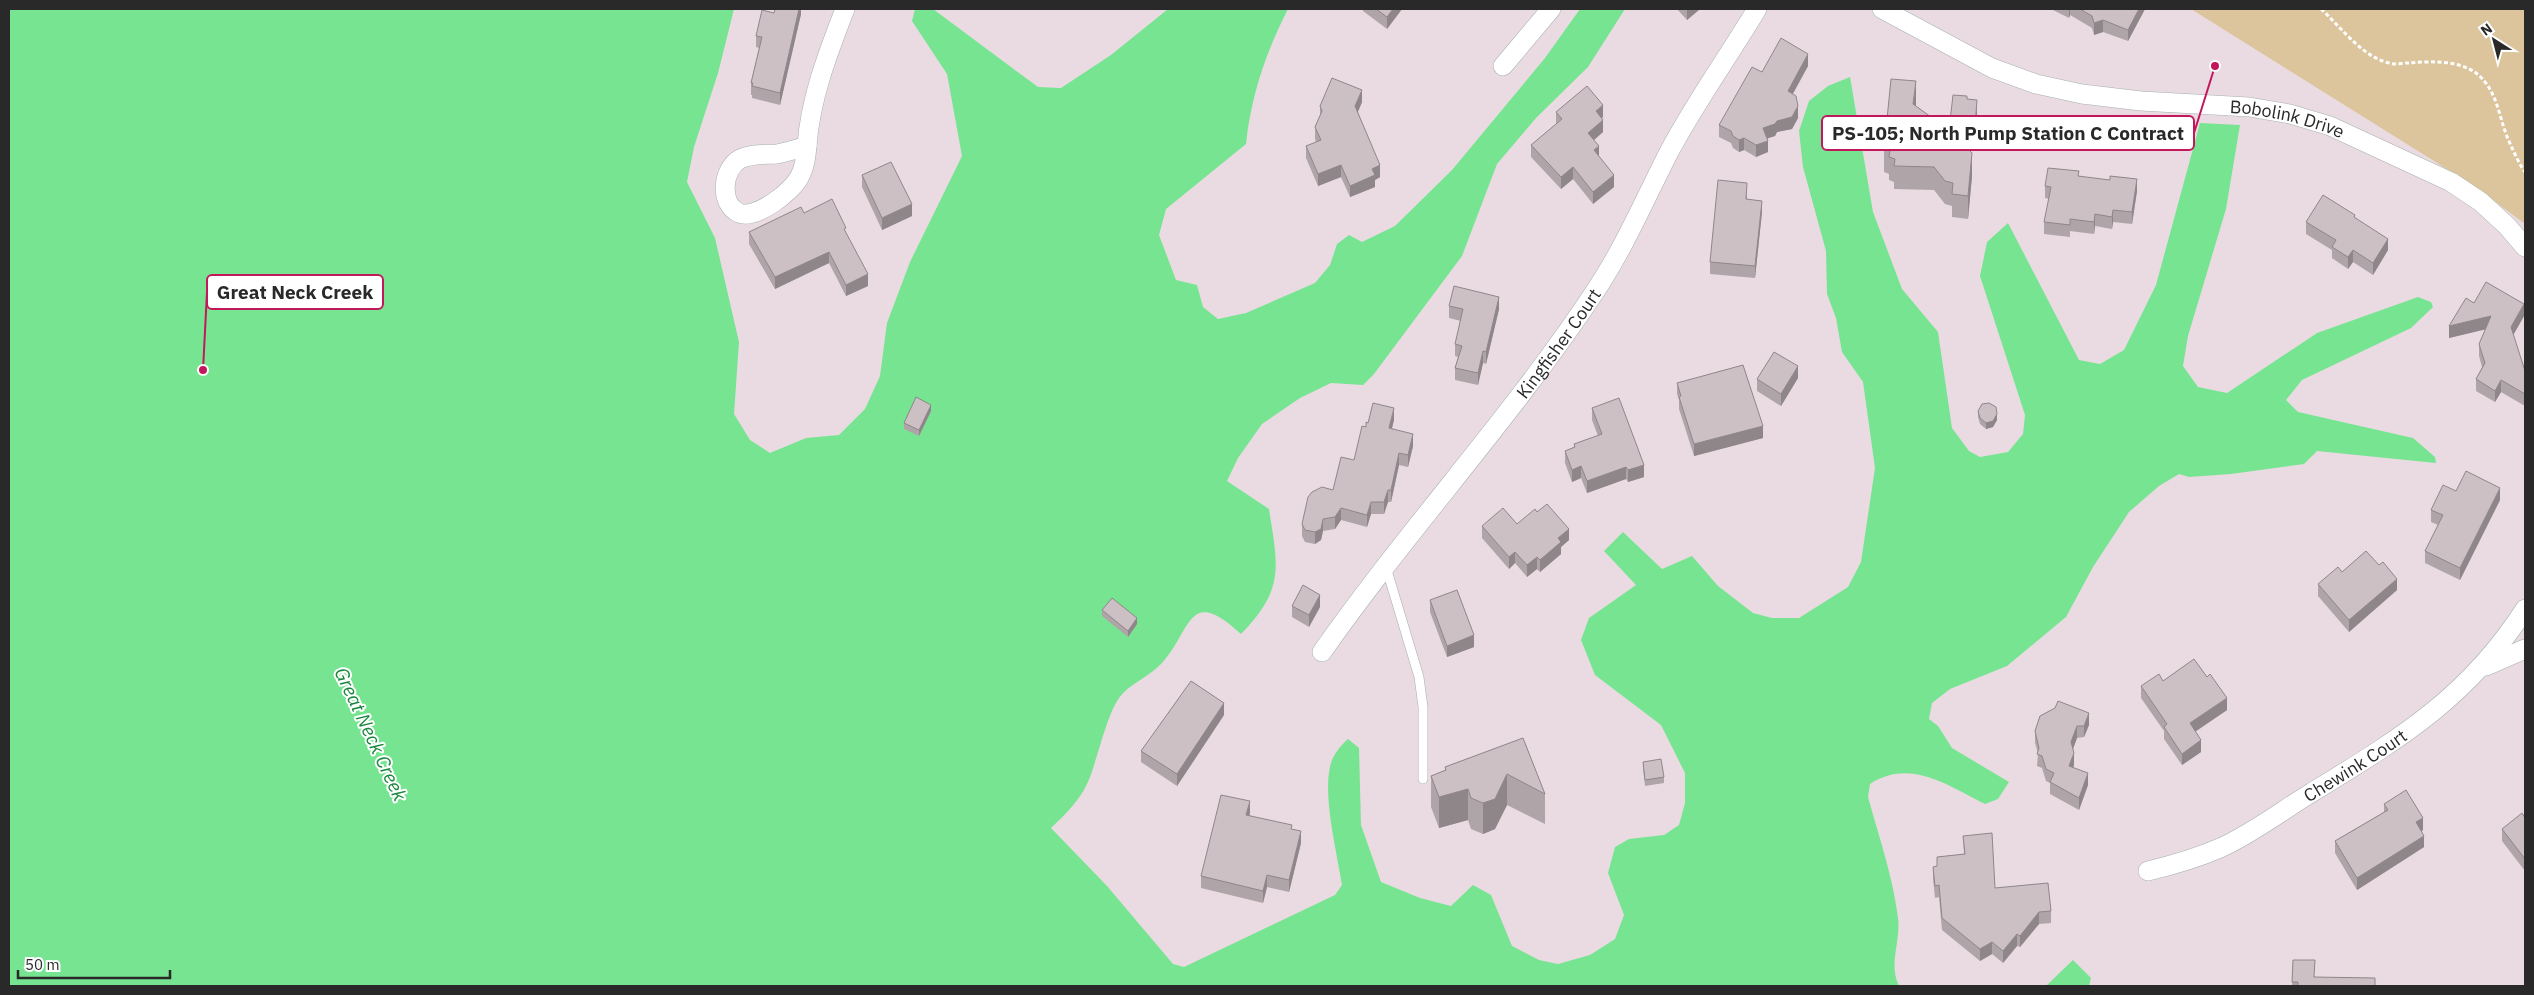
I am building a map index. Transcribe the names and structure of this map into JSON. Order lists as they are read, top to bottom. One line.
{"streets":{"street":["Bobolink Drive","Kingfisher Court","Chewink Court"]},"water":["Great Neck Creek"],"places":["PS-105; North Pump Station C Contract","Great Neck Creek"],"scale_bar":"50 m","north":"top left"}
